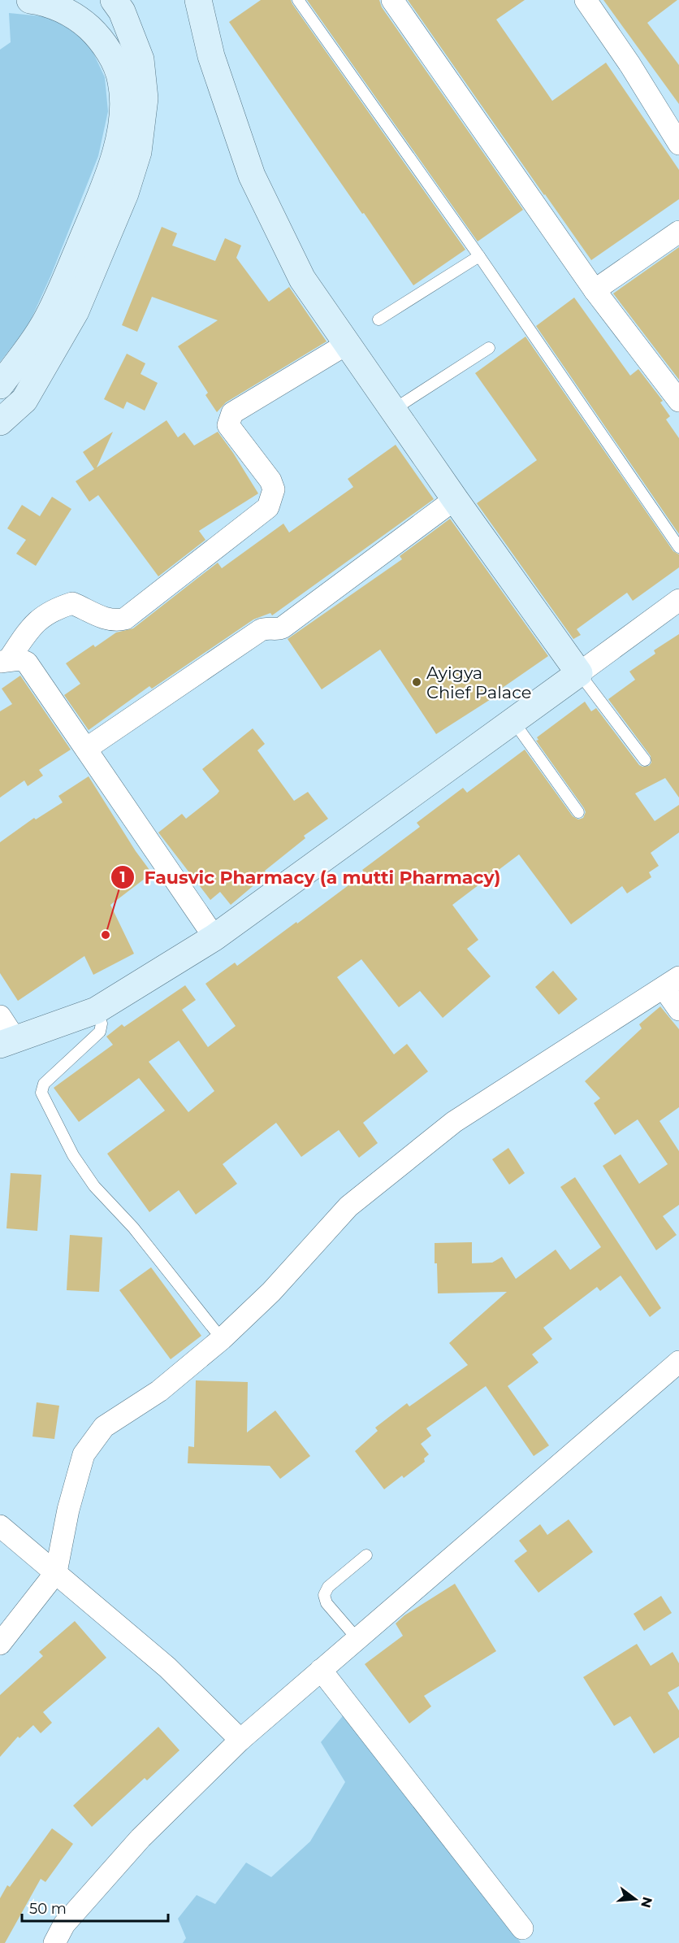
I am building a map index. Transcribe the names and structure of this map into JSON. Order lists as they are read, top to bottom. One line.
{"places":["Ayigya Chief Palace","Fausvic Pharmacy (a mutti Pharmacy)"],"scale_bar":"50 m","north":"right"}
